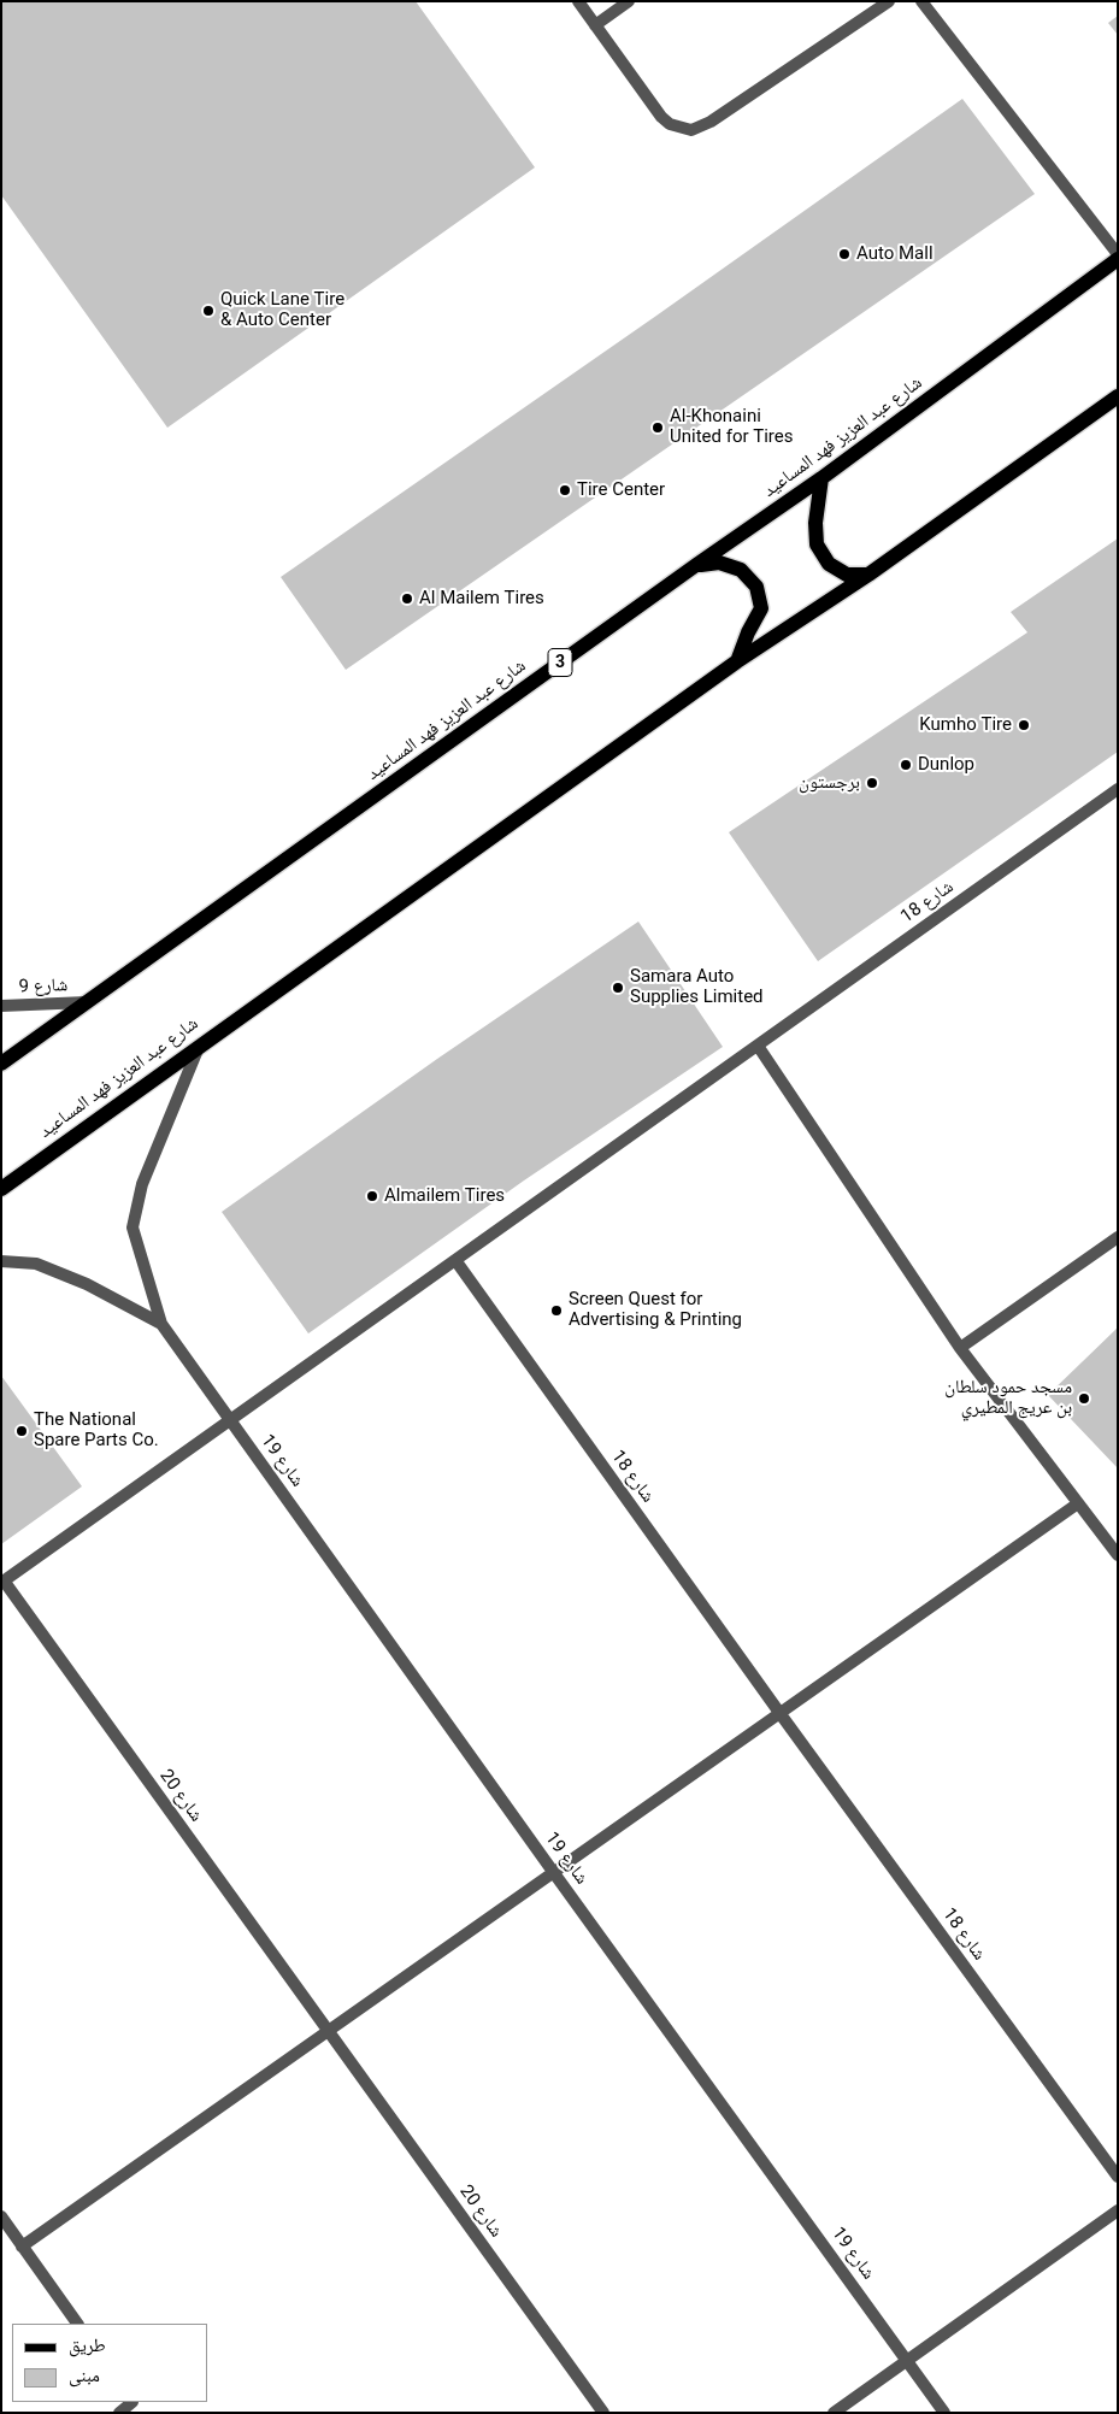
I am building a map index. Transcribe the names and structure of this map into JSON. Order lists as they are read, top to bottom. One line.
{"streets":{"main road":["شارع عبد العزيز فهد المساعيد","3"],"street":["شارع 18","شارع 9","شارع 19","شارع 20"]},"crossings":[["شارع عبد العزيز فهد المساعيد","شارع 9"],["شارع عبد العزيز فهد المساعيد","شارع 19"],["شارع 18","شارع 19"],["شارع 18","شارع 20"],["شارع 19","شارع 20"]],"places":["Auto Mall","Quick Lane Tire & Auto Center","Al-Khonaini United for Tires","Tire Center","Al Mailem Tires","Kumho Tire","Dunlop","برجستون","Samara Auto Supplies Limited","Almailem Tires","Screen Quest for Advertising & Printing","مسجد حمود سلطان بن عريج المطيري","The National Spare Parts Co."],"legend":["طريق","مبنى"]}
